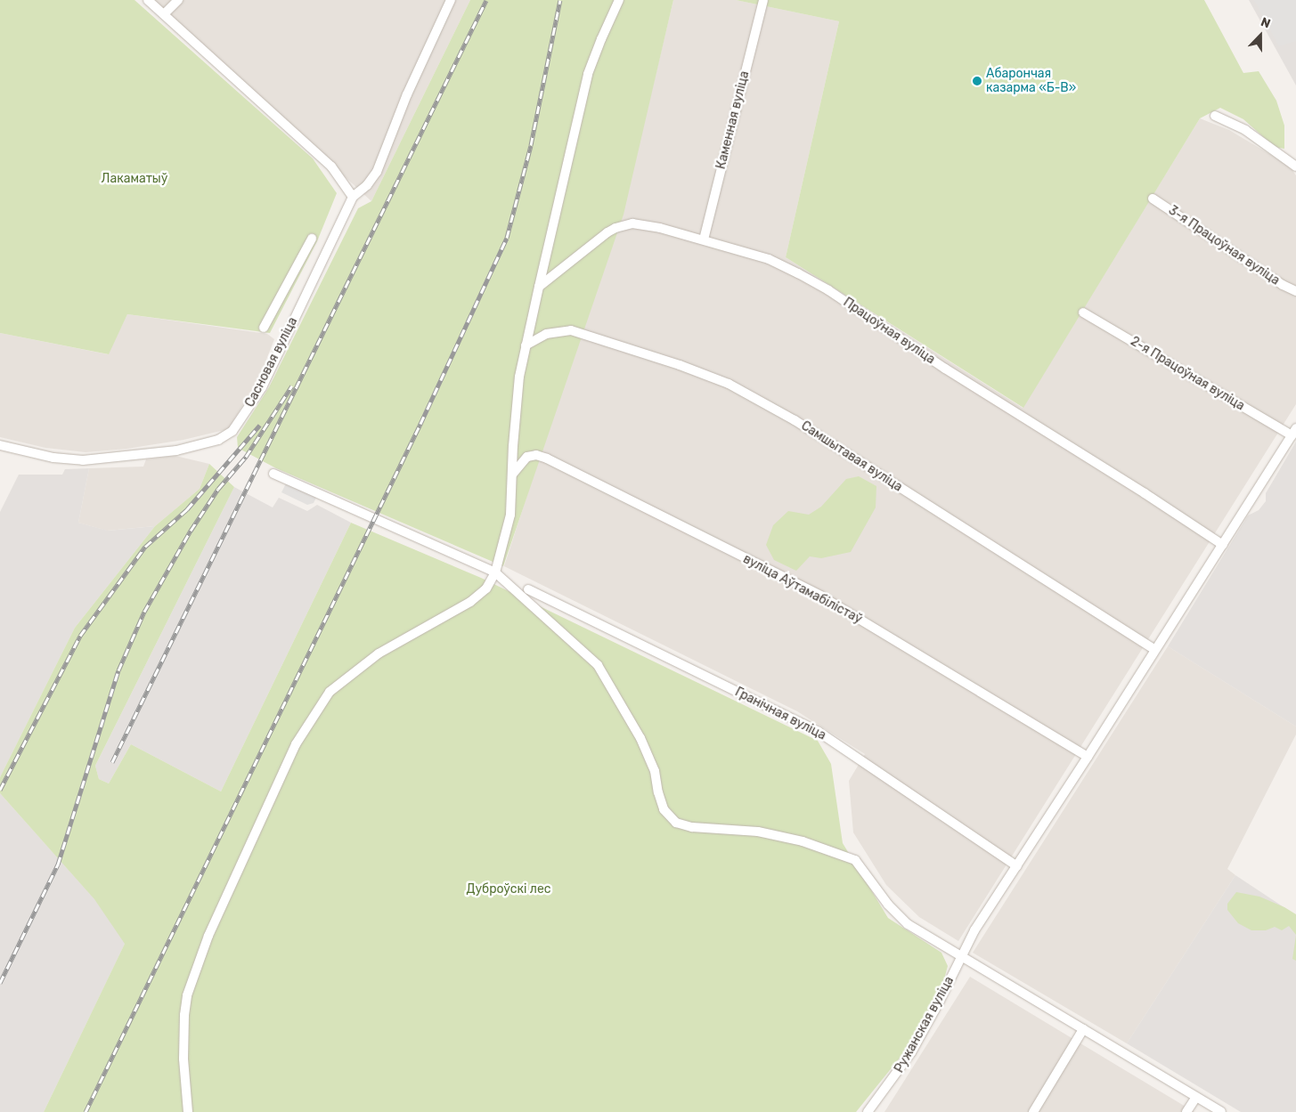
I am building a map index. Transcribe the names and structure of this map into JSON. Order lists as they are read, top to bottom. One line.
{"streets":{"street":["Каменная вуліца","3-я Працоўная вуліца","Працоўная вуліца","Сасновая вуліца","2-я Працоўная вуліца","Самшытавая вуліца","вуліца Аўтамабілістаў","Гранічная вуліца","Ружанская вуліца"]},"crossings":[["Каменная вуліца","Працоўная вуліца"],["Працоўная вуліца","Ружанская вуліца"],["2-я Працоўная вуліца","Ружанская вуліца"],["Самшытавая вуліца","Ружанская вуліца"],["вуліца Аўтамабілістаў","Ружанская вуліца"],["Гранічная вуліца","Ружанская вуліца"]],"parks":["Лакаматыў","Дуброўскі лес"],"places":["Абарончая казарма «Б-В»"],"north":"top"}
